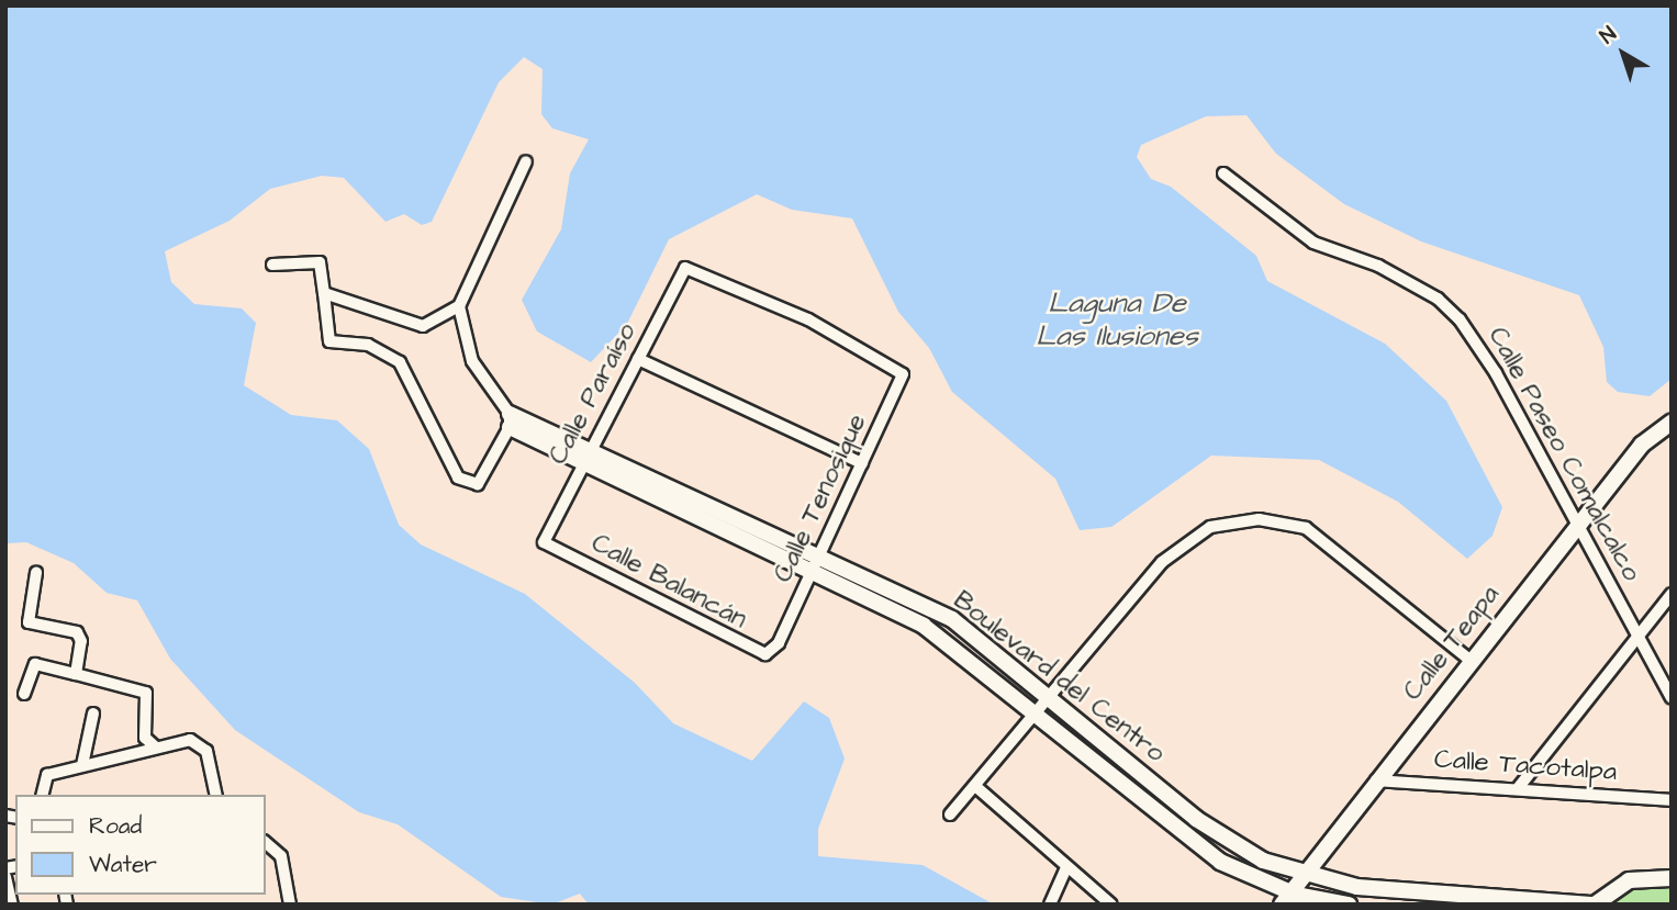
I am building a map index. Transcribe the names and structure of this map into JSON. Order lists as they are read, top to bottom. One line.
{"streets":{"street":["Calle Paraíso","Calle Paseo Comalcalco","Calle Tenosique","Calle Balancán","Calle Teapa","Boulevard del Centro","Calle Tacotalpa"]},"crossings":[["Calle Paraíso","Calle Tenosique"],["Calle Paraíso","Calle Balancán"],["Calle Paraíso","Boulevard del Centro"],["Calle Paseo Comalcalco","Calle Teapa"],["Calle Tenosique","Calle Balancán"],["Calle Tenosique","Boulevard del Centro"],["Calle Teapa","Boulevard del Centro"],["Calle Teapa","Calle Tacotalpa"]],"water":["Laguna De Las Ilusiones"],"legend":["Road","Water"],"north":"top left"}
